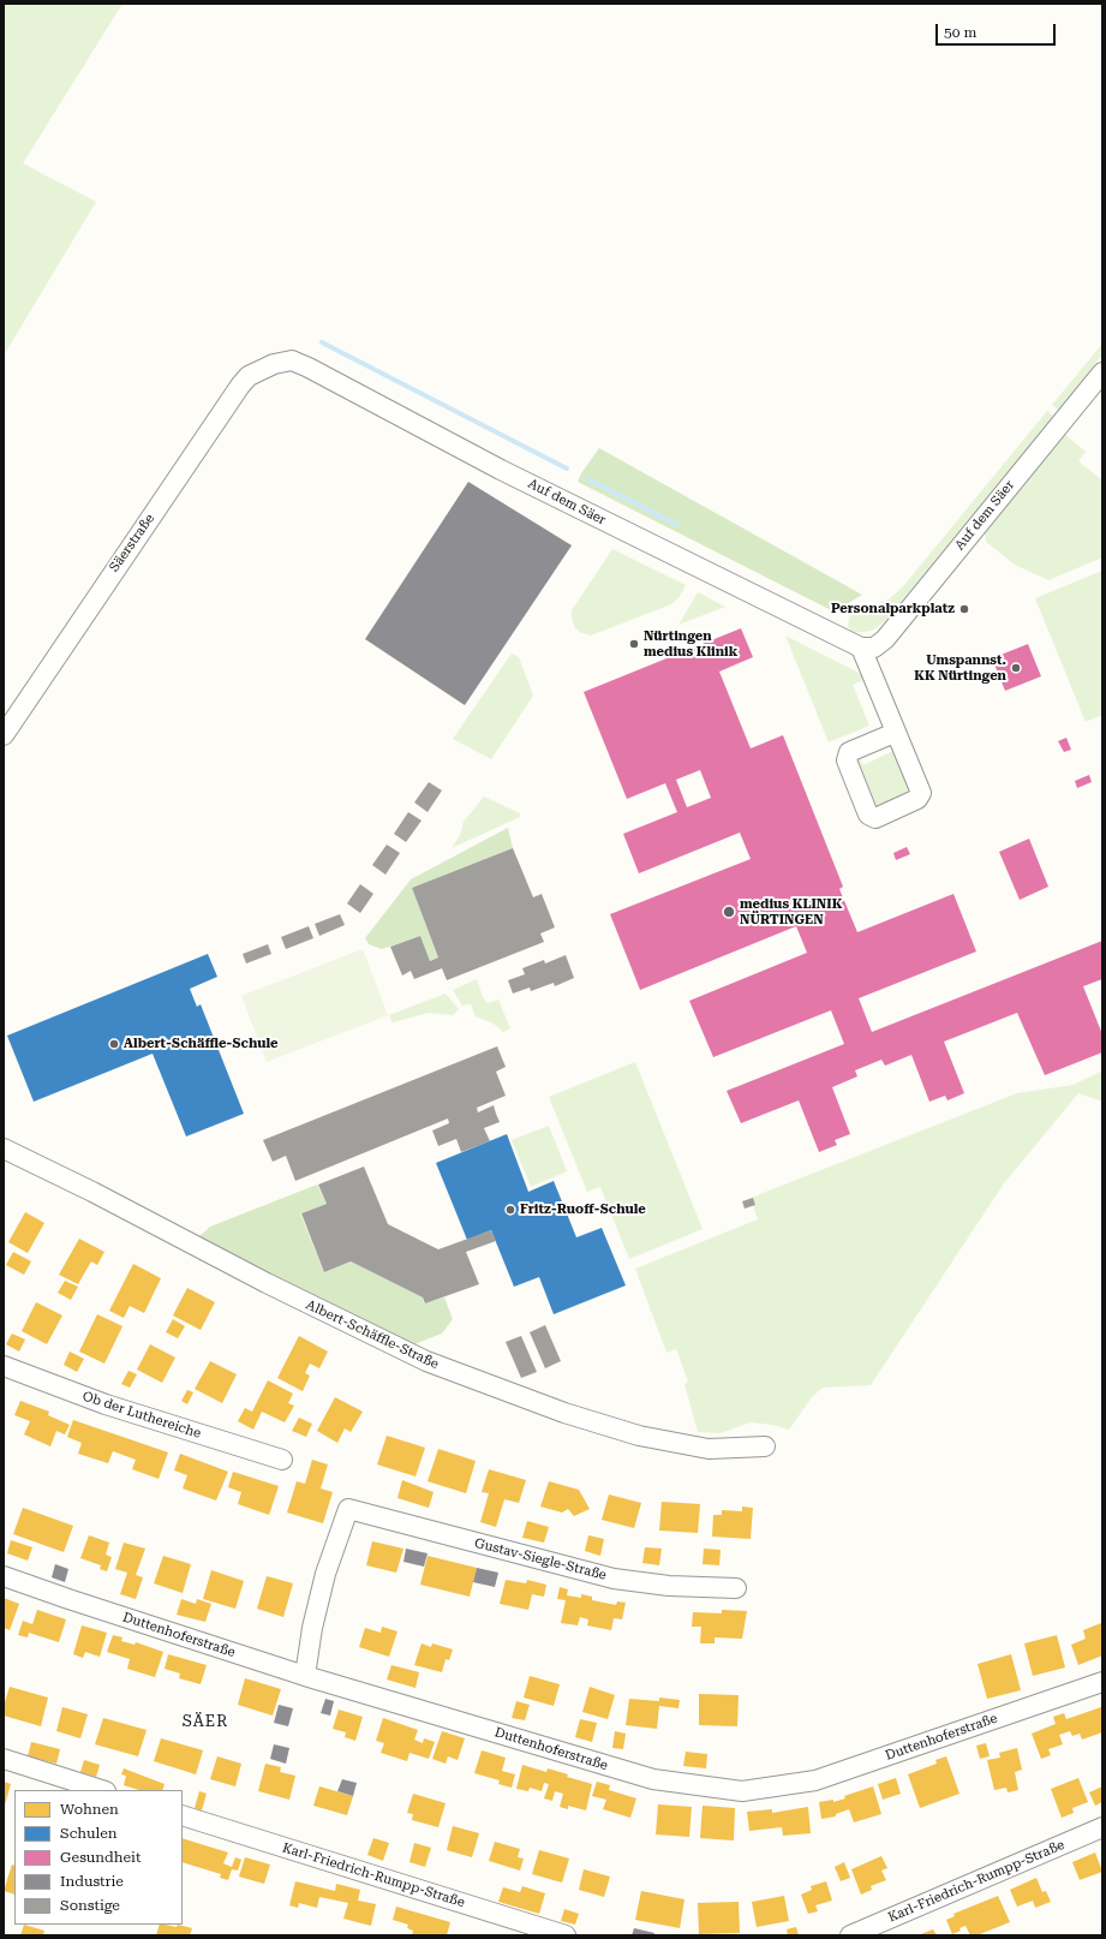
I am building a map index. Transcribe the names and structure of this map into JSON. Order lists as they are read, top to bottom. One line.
{"streets":{"street":["Auf dem Säer","Säerstraße","Albert-Schäffle-Straße","Ob der Luthereiche","Gustav-Siegle-Straße","Duttenhoferstraße","Karl-Friedrich-Rumpp-Straße"]},"crossings":[["Auf dem Säer","Säerstraße"],["Gustav-Siegle-Straße","Duttenhoferstraße"]],"districts":["SÄER"],"places":["Personalparkplatz","Nürtingen medius Klinik","Umspannst. KK Nürtingen","medius KLINIK NÜRTINGEN","Albert-Schäffle-Schule","Fritz-Ruoff-Schule"],"legend":["Wohnen","Schulen","Gesundheit","Industrie","Sonstige"],"scale_bar":"50 m"}
